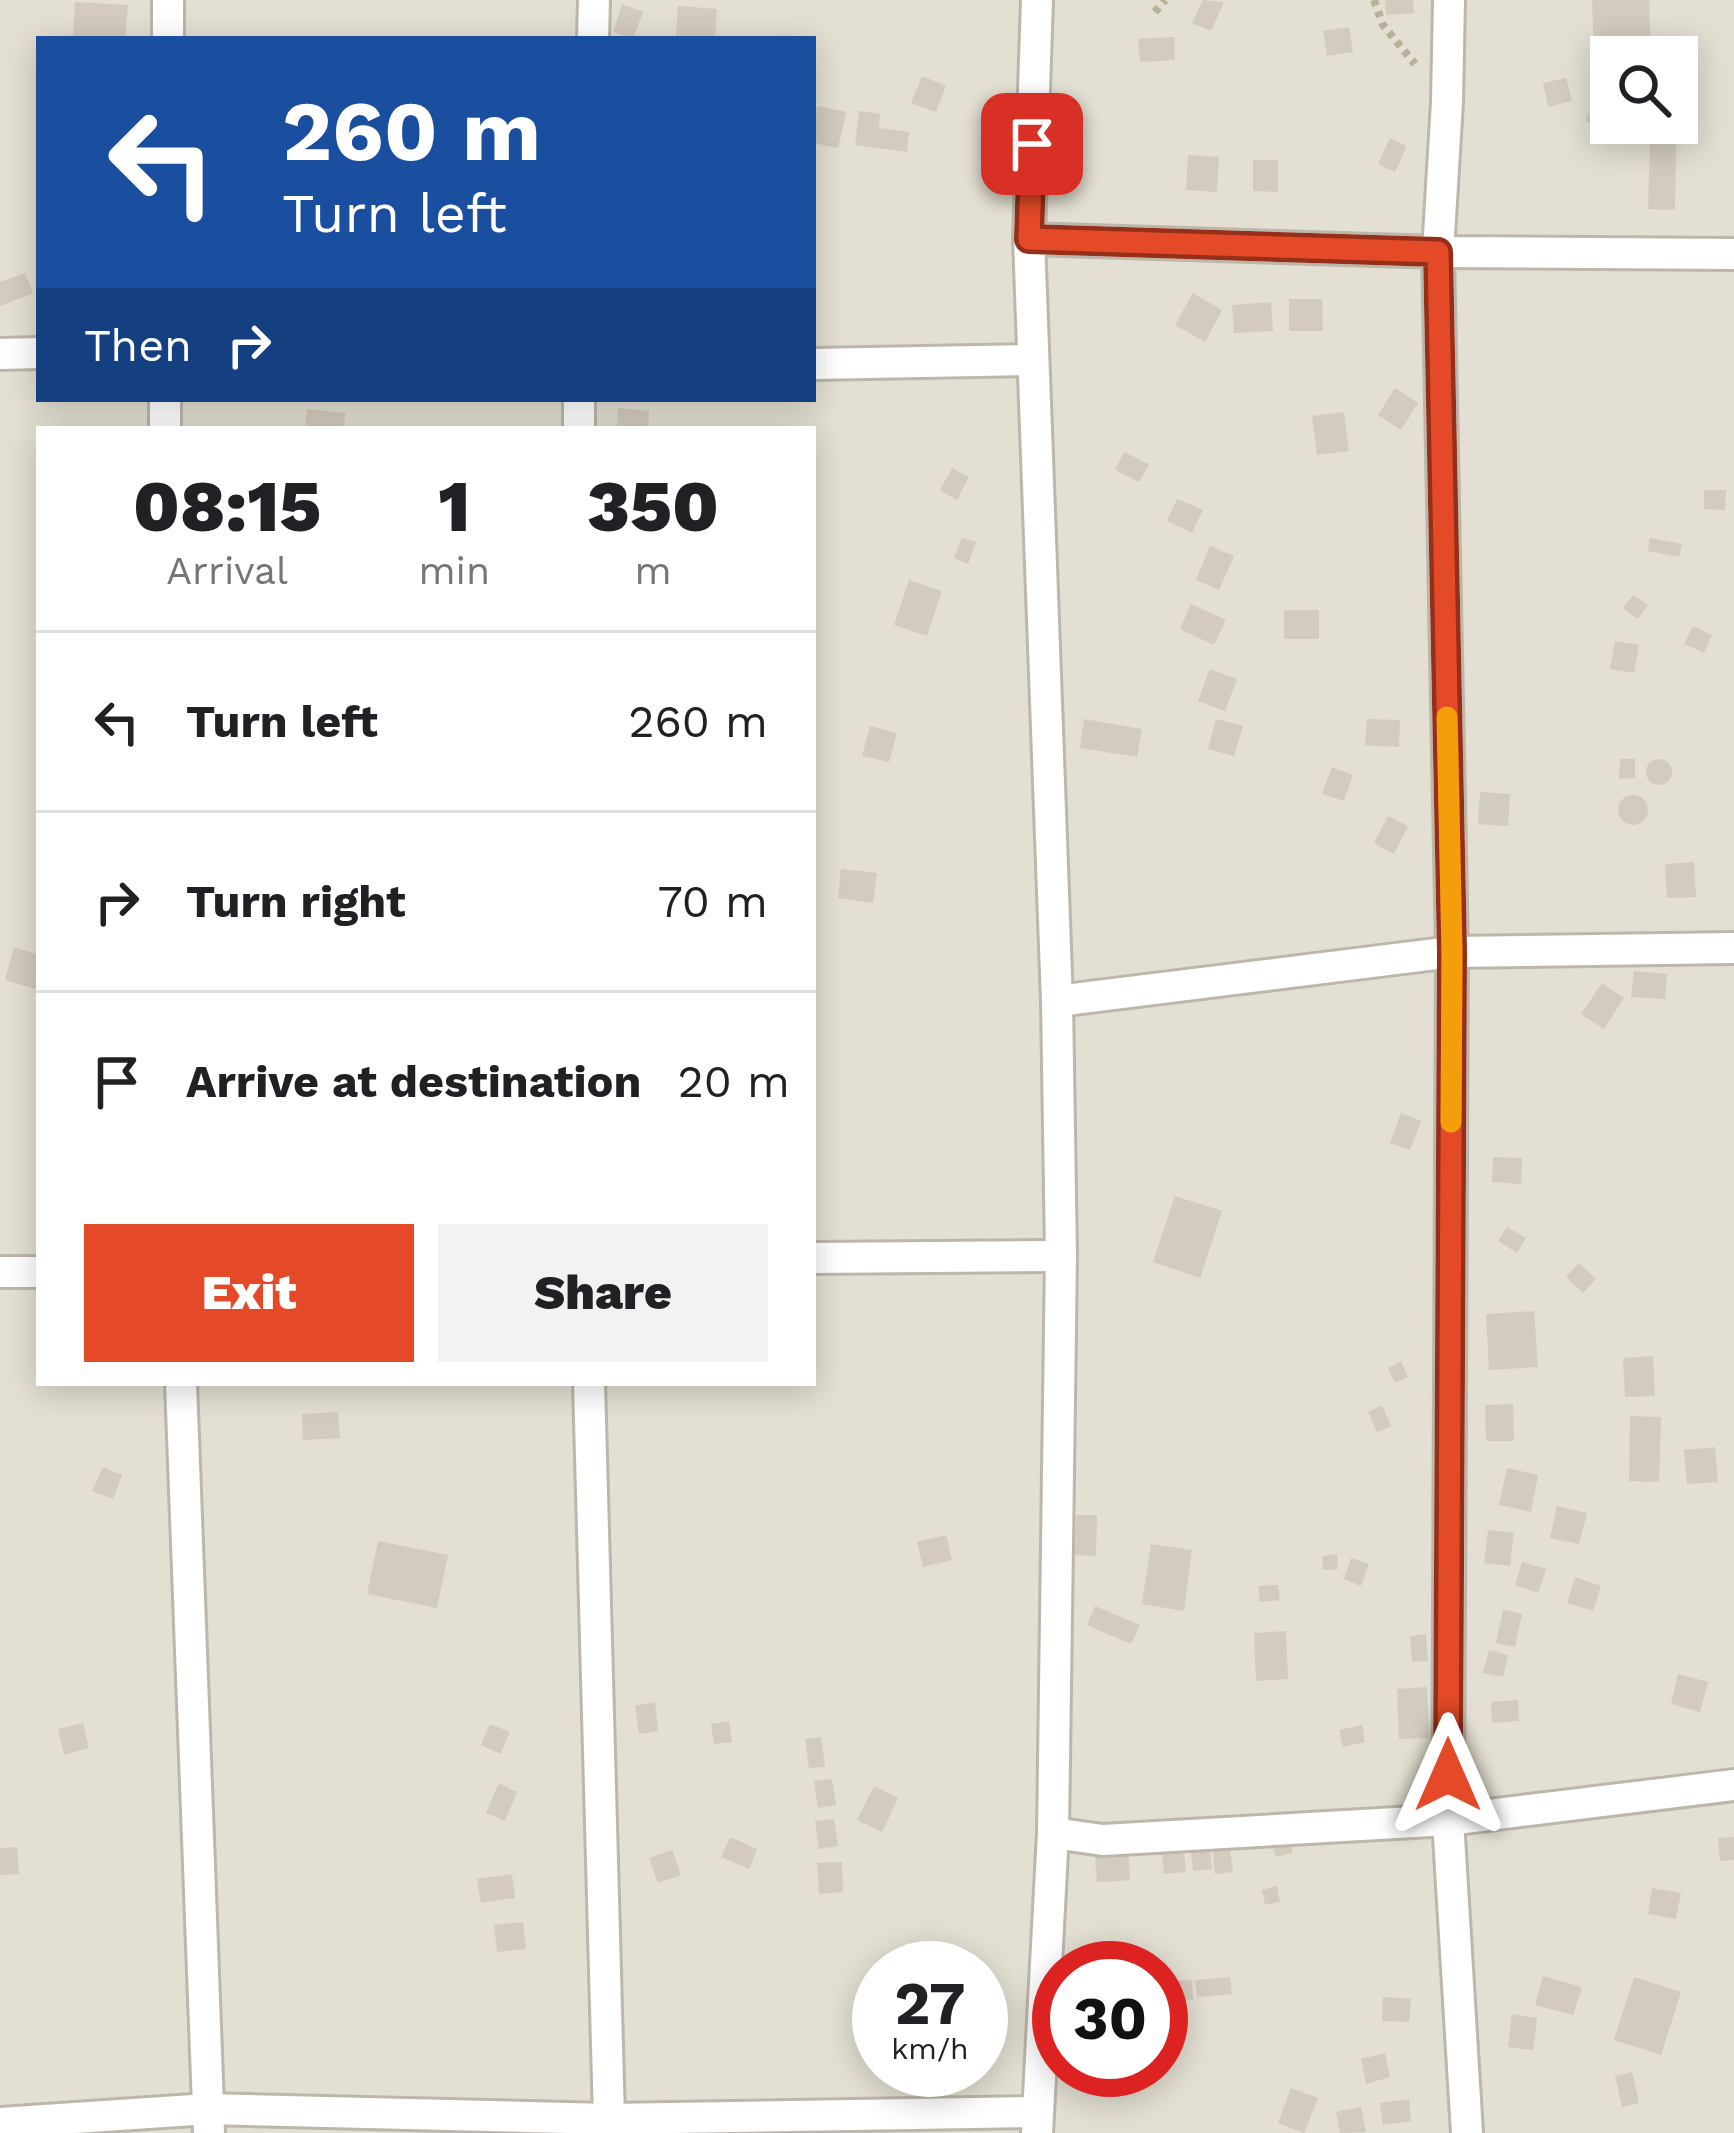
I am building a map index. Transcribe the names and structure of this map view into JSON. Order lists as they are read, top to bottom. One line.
{"page":{"turn":["260 m","Turn left"],"then":"Then","eta":["08:15","Arrival","1","min","350","m"],"list":[{"name":"Turn left","value":"260 m"},{"name":"Turn right","value":"70 m"},{"name":"Arrive at destination","value":"20 m"}],"buttons":["Exit","Share"],"speed":"27 km/h","limit":"30"}}
